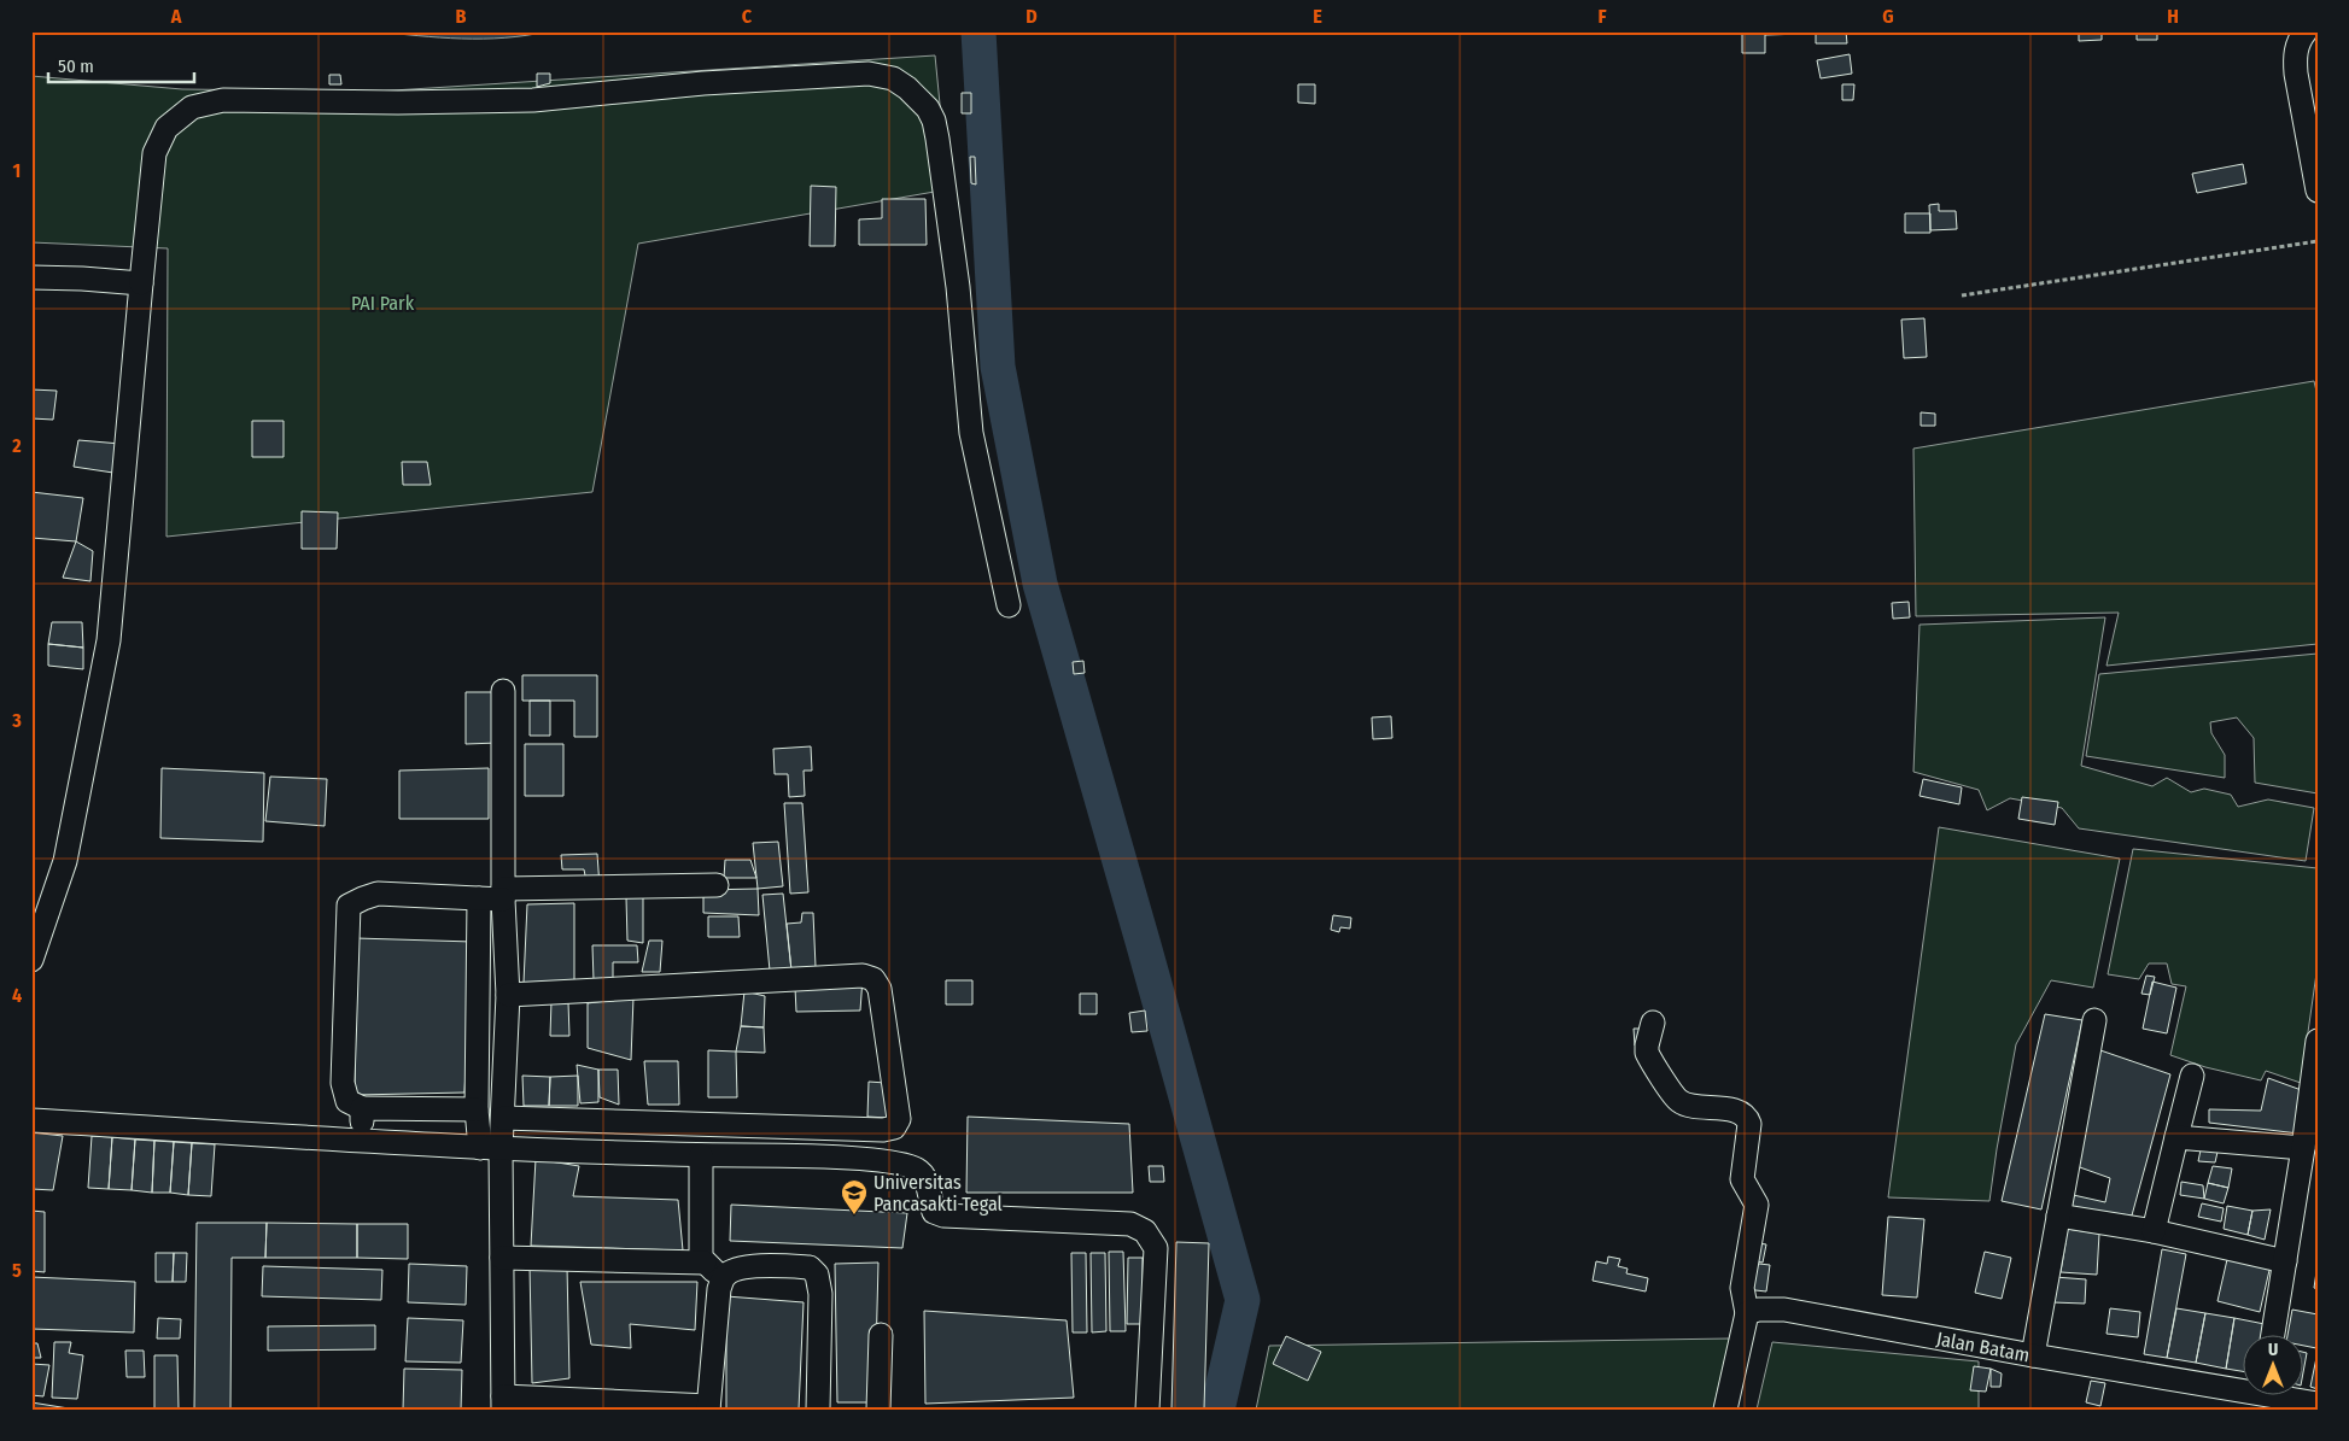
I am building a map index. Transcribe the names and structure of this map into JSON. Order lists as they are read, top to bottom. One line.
{"streets":{"street":["Jalan Batam"]},"parks":["PAI Park"],"places":{"school or university":["Universitas Pancasakti Tegal"]},"scale_bar":"50 m","north":"top","grid":{"columns":["A","B","C","D","E","F","G","H"],"rows":["1","2","3","4","5"]}}
